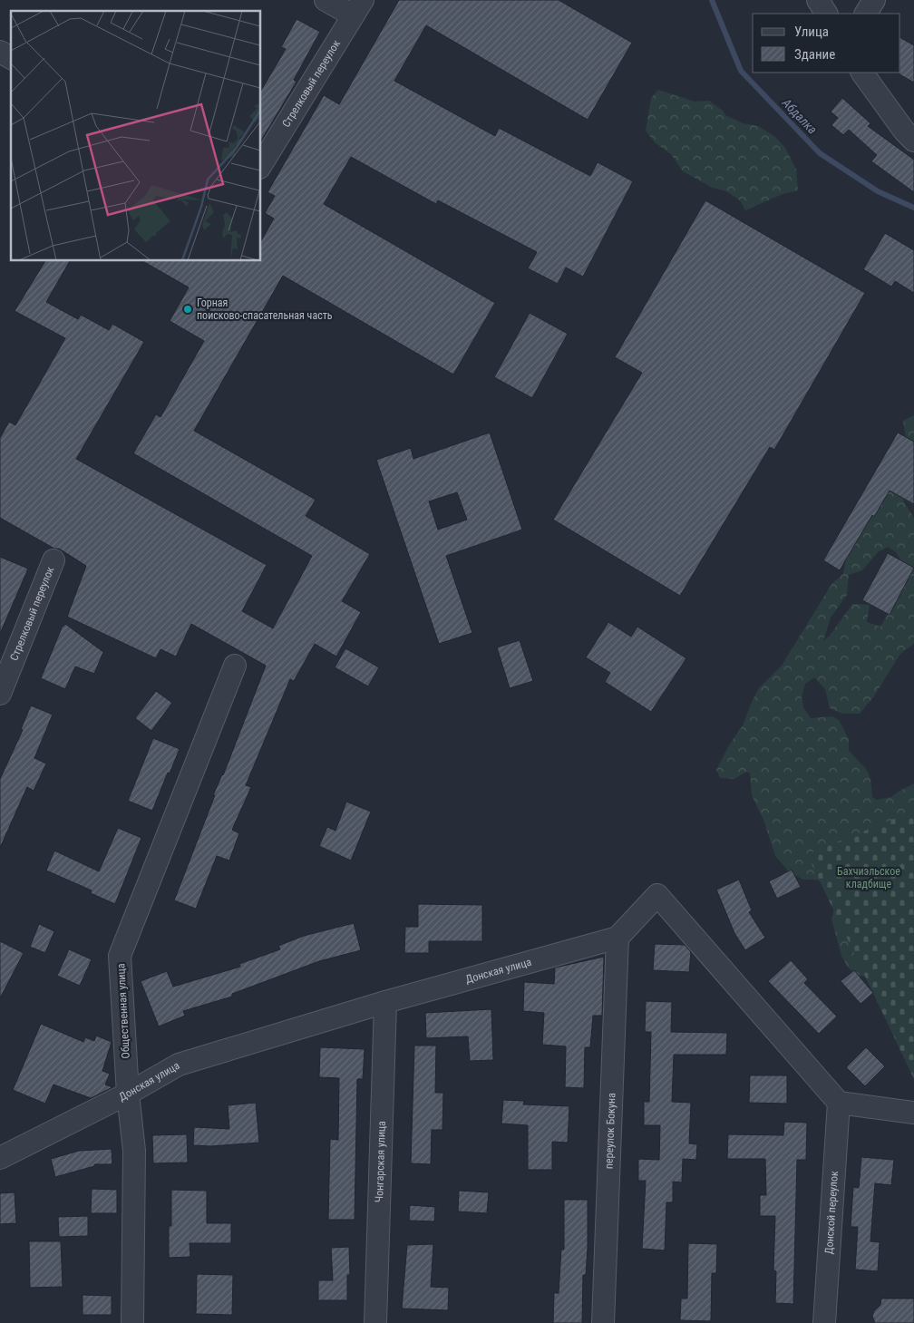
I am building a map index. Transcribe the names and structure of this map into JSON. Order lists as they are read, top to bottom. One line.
{"streets":{"street":["Стрелковый переулок","Донская улица","Общественная улица","переулок Бокуна","Чонгарская улица","Донской переулок"]},"crossings":[["Донская улица","Общественная улица"],["Донская улица","переулок Бокуна"],["Донская улица","Чонгарская улица"]],"water":["Абдалка"],"parks":["Бахчиэльское кладбище"],"places":["Горная поисково-спасательная часть"],"legend":["Улица","Здание"]}
